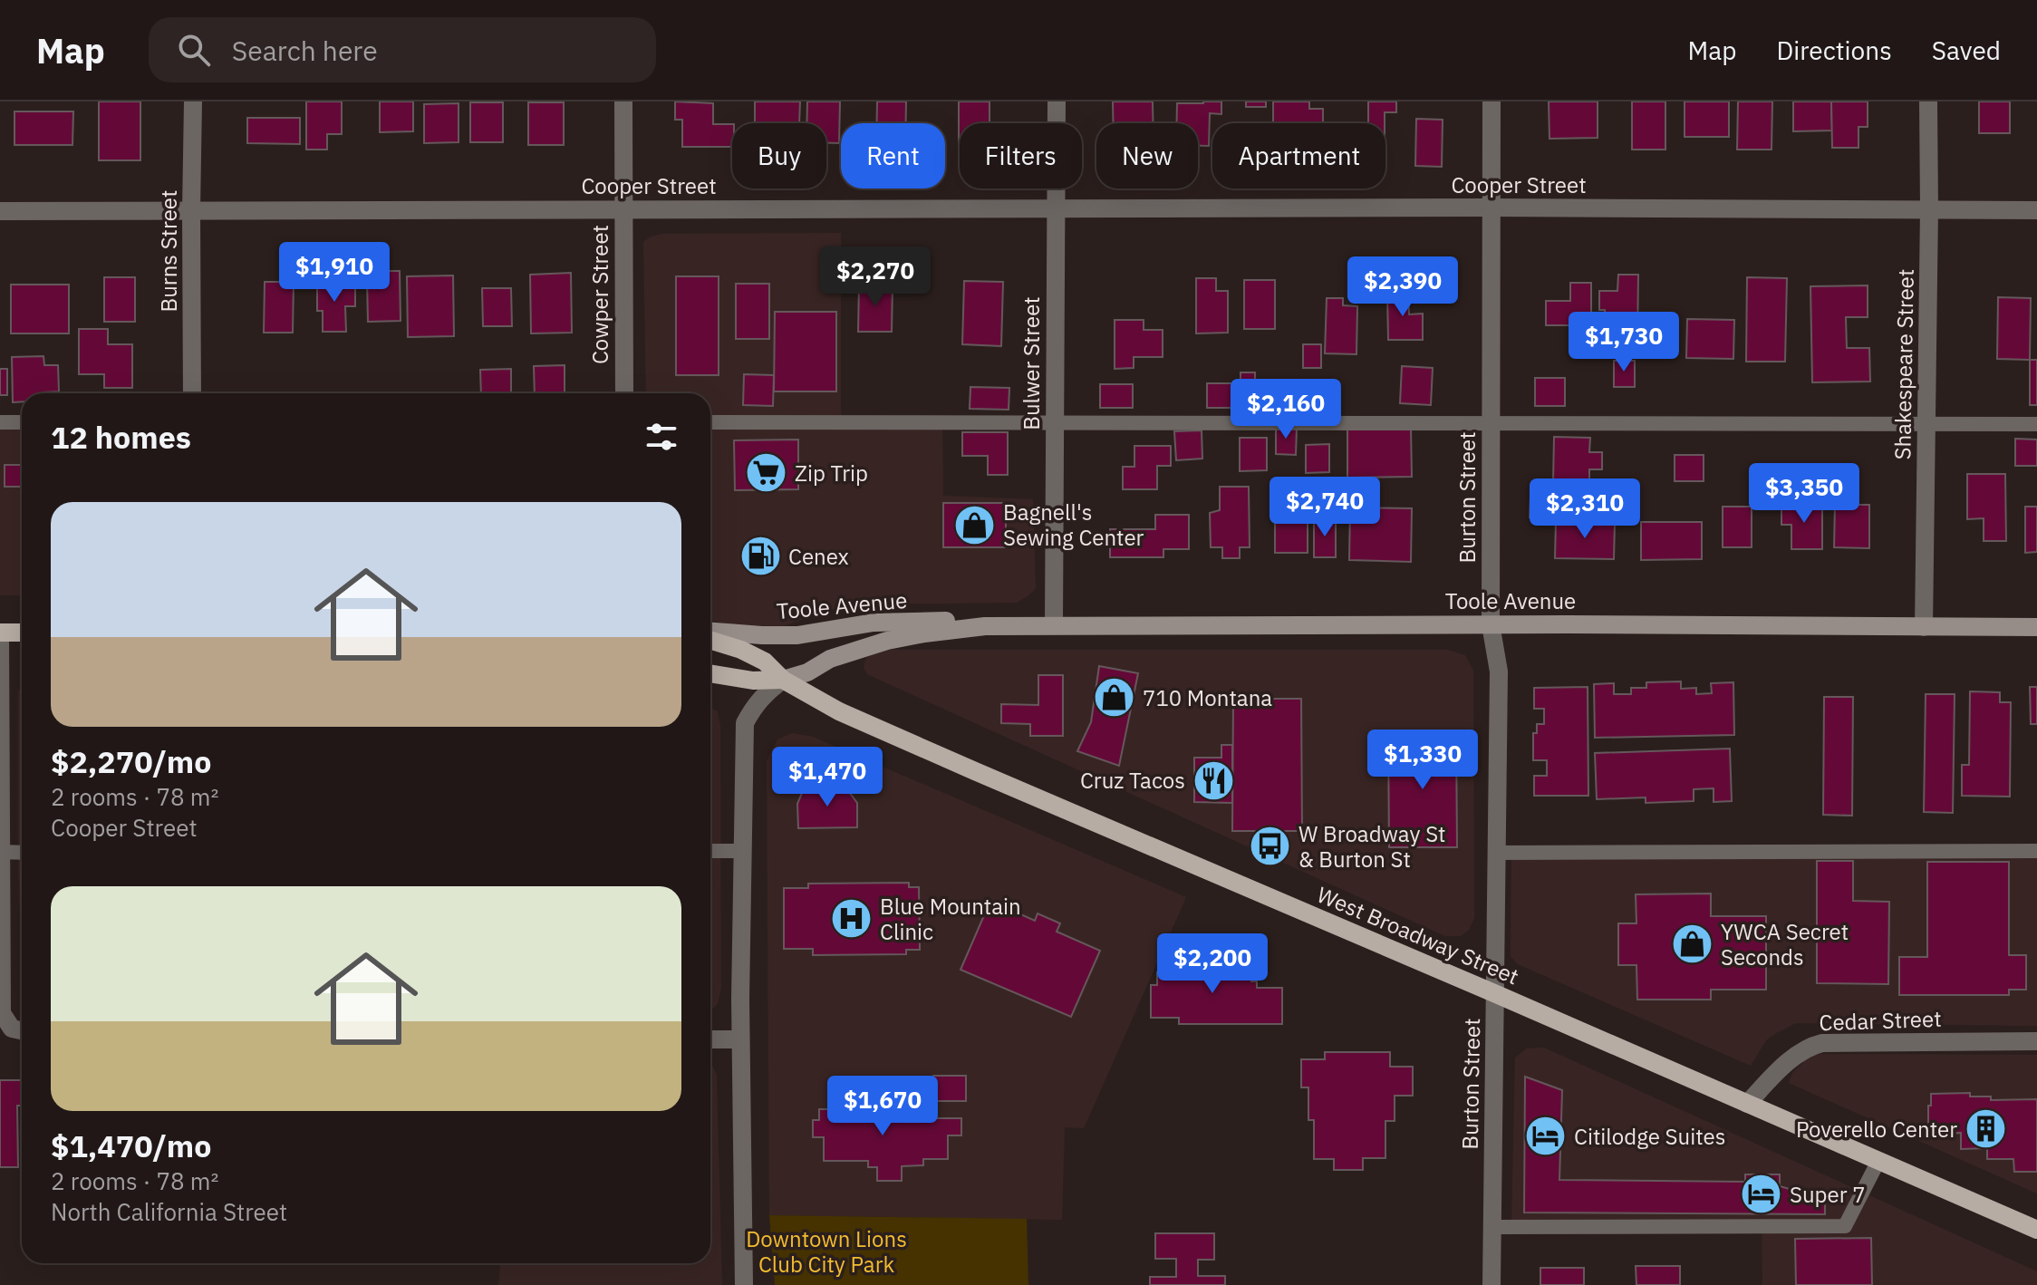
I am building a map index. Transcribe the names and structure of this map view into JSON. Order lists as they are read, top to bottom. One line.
{"streets":{"main road":["Toole Avenue","West Broadway Street"],"street":["Cooper Street","Burns Street","Cowper Street","Bulwer Street","Shakespeare Street","Burton Street","Cedar Street"]},"crossings":[["Cooper Street","Burns Street"],["Cooper Street","Cowper Street"],["Cooper Street","Bulwer Street"],["Cooper Street","Shakespeare Street"],["Cooper Street","Burton Street"],["Bulwer Street","Toole Avenue"],["Shakespeare Street","Toole Avenue"],["Burton Street","Toole Avenue"],["Burton Street","West Broadway Street"],["Toole Avenue","West Broadway Street"],["West Broadway Street","Cedar Street"]],"parks":["Downtown Lions Club City Park"],"places":{"supermarket":["Zip Trip"],"shop":["Bagnell's Sewing Center","710 Montana","YWCA Secret Seconds"],"fuel station":["Cenex"],"restaurant":["Cruz Tacos"],"bus stop":["W Broadway St & Burton St"],"hospital":["Blue Mountain Clinic"],"building":["Poverello Center"],"hotel":["Citilodge Suites","Super 7"]},"page":{"header":"Map","search":"Search here","nav":["Map","Directions","Saved"],"chip":["Buy","Rent","Filters","New","Apartment"],"price":["$1,910","$2,270","$2,390","$1,730","$2,160","$3,350","$2,740","$2,310","$1,330","$1,470","$2,200","$1,670"],"heading":"12 homes","list":[{"name":"$2,270/mo","note":"2 rooms · 78 m² · Cooper Street"},{"name":"$1,470/mo","note":"2 rooms · 78 m² · North California Street"}]}}
